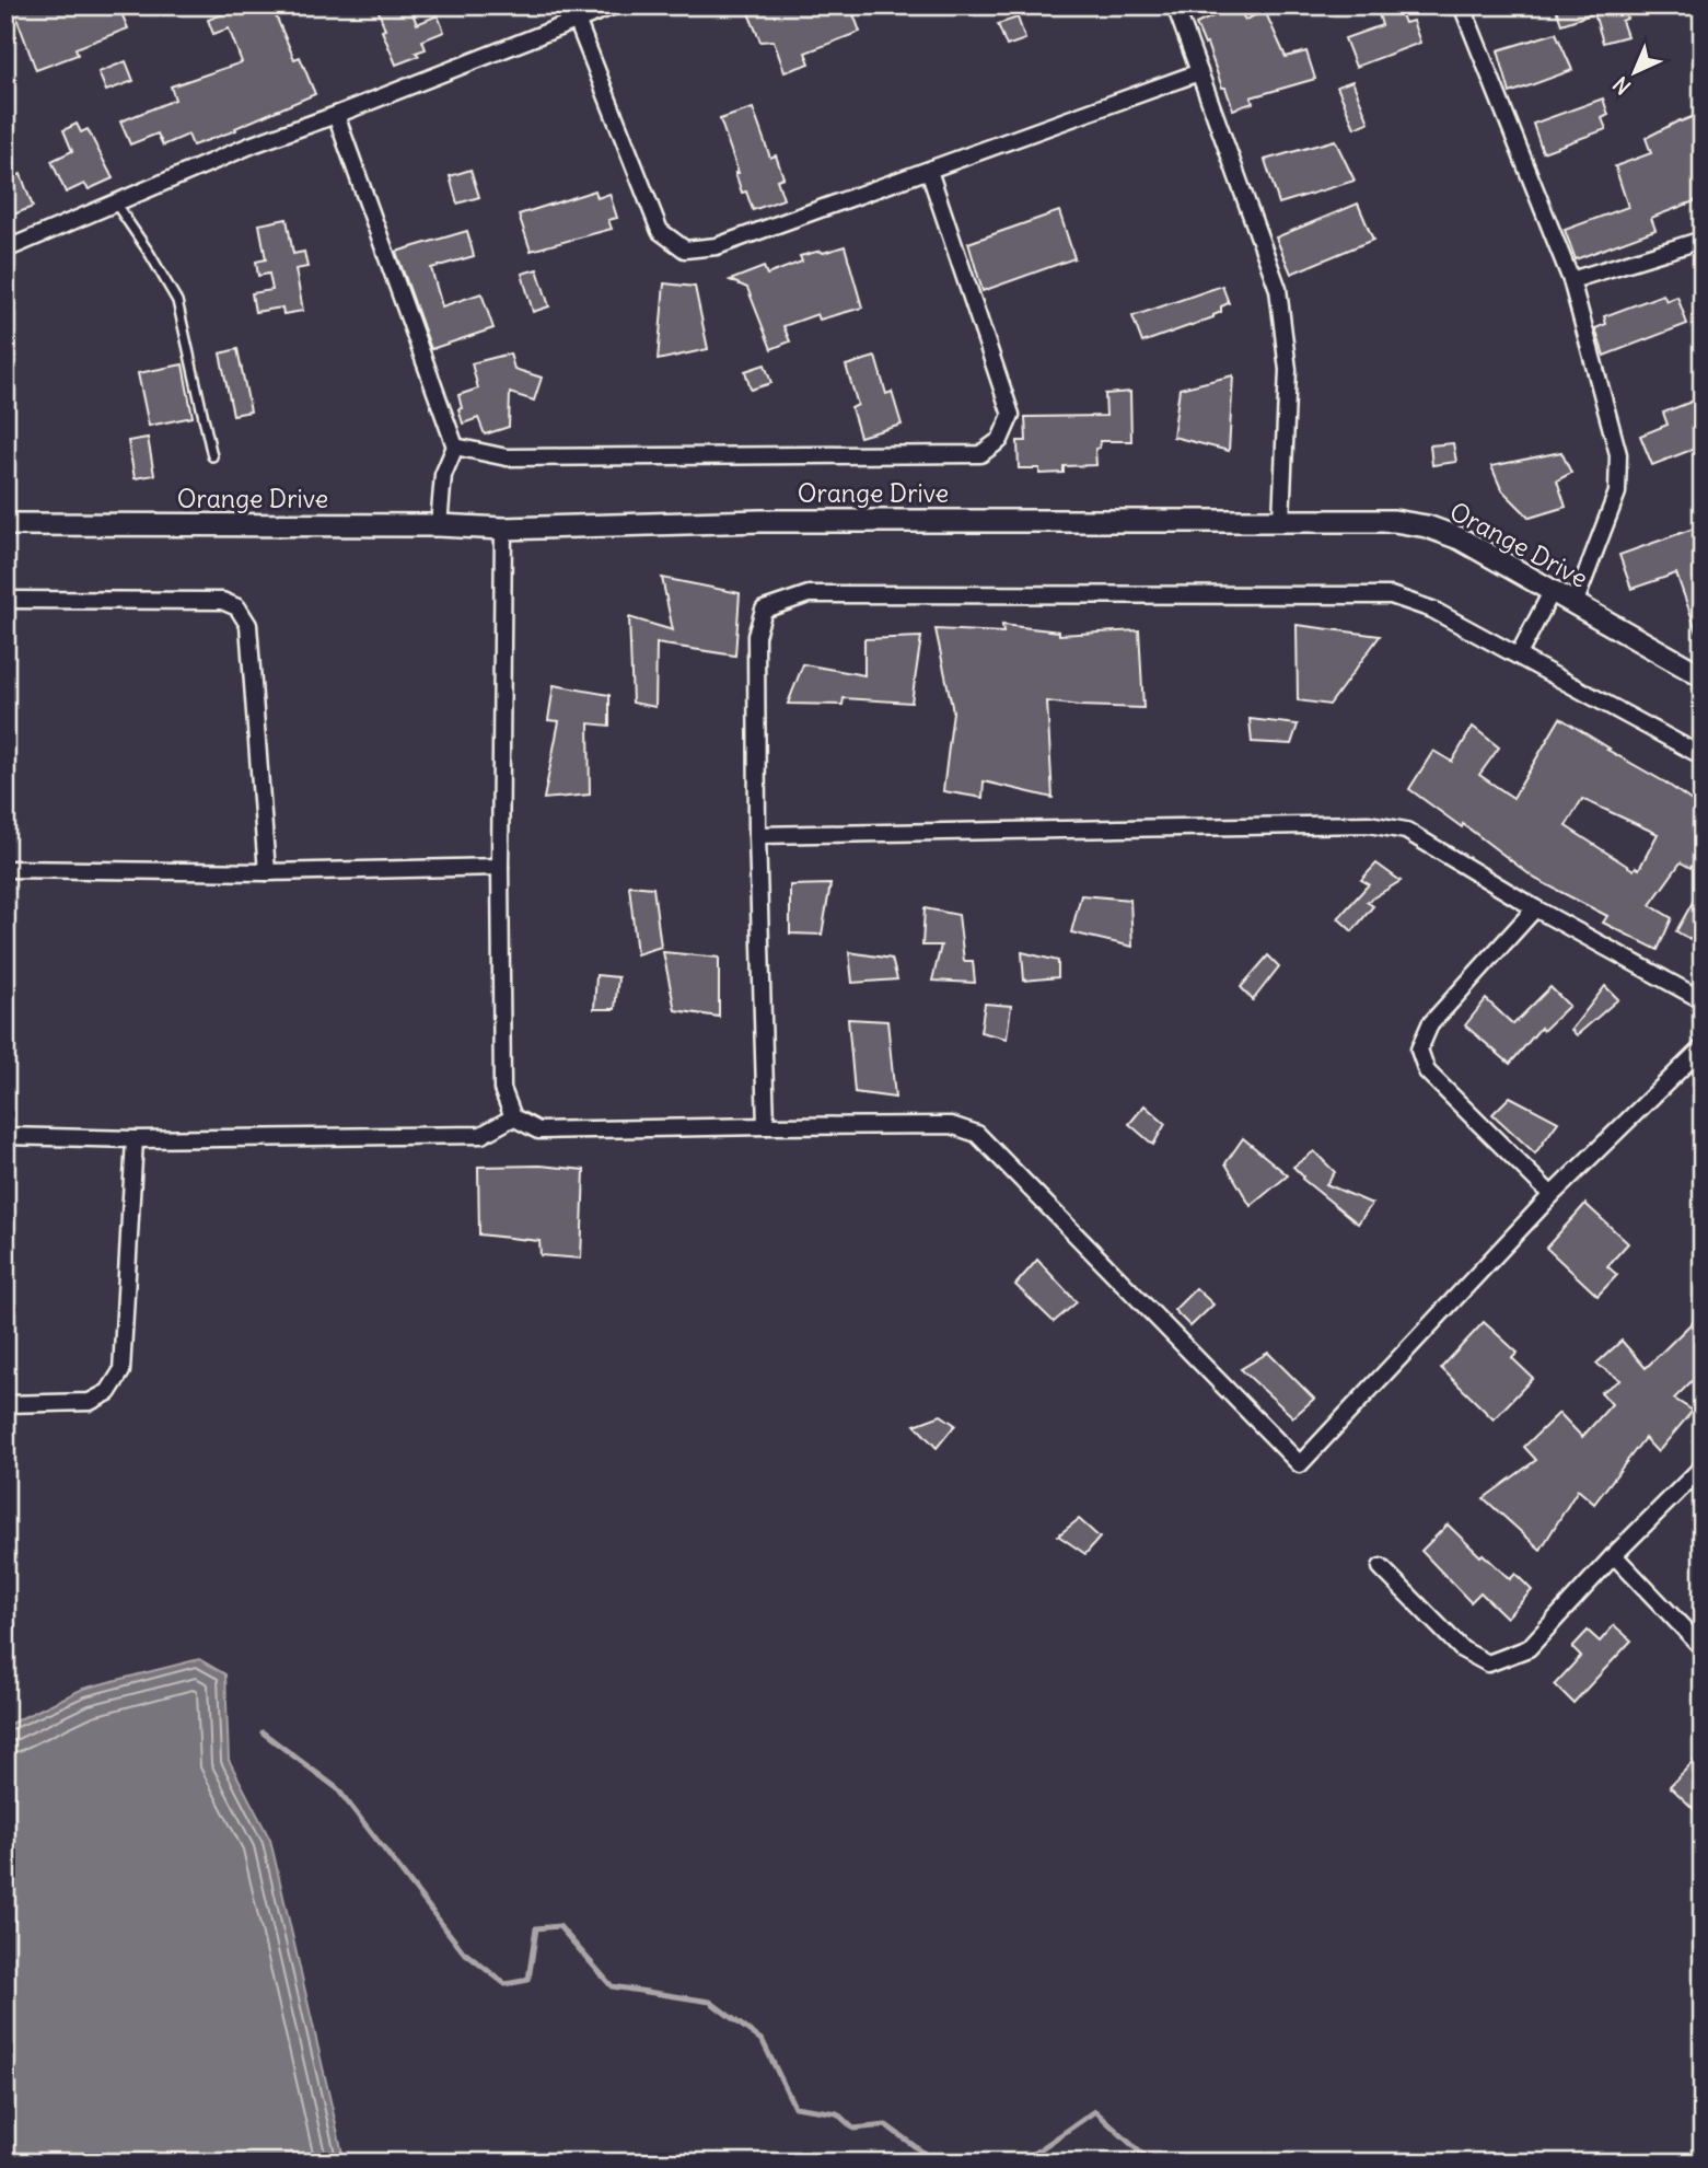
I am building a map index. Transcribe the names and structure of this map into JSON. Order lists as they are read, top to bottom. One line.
{"streets":{"street":["Orange Drive"]},"north":"bottom left"}
